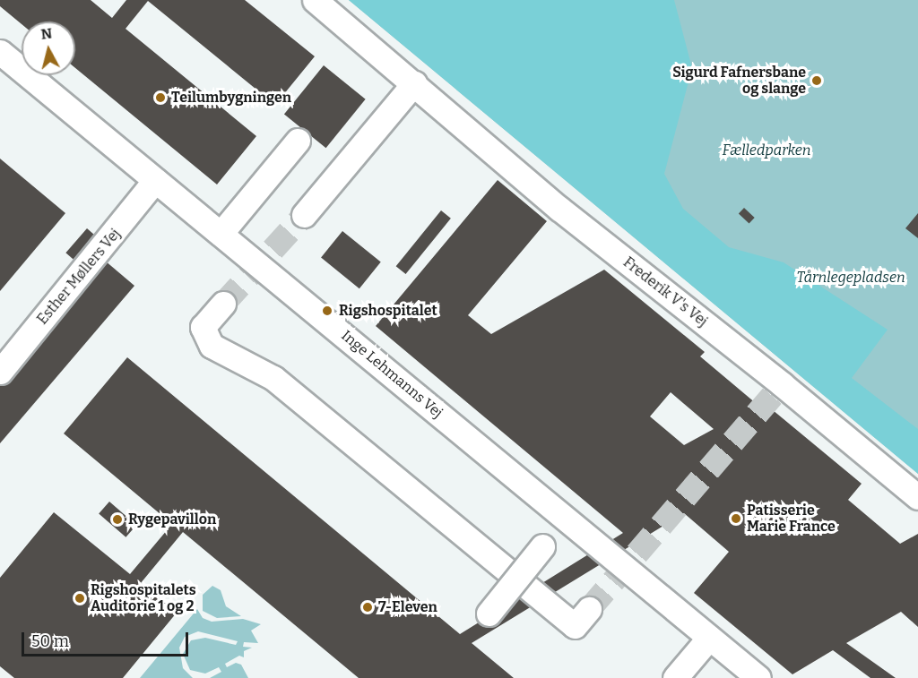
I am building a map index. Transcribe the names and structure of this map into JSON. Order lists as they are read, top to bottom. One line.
{"streets":{"street":["Esther Møllers Vej","Frederik V's Vej","Inge Lehmanns Vej"]},"crossings":[["Esther Møllers Vej","Inge Lehmanns Vej"]],"parks":["Fælledparken","Tårnlegepladsen"],"places":["Sigurd Fafnersbane og slange","Teilumbygningen","Rigshospitalet","Patisserie Marie France","Rygepavillon","Rigshospitalets Auditorie 1 og 2","7-Eleven"],"scale_bar":"50 m","north":"top"}
